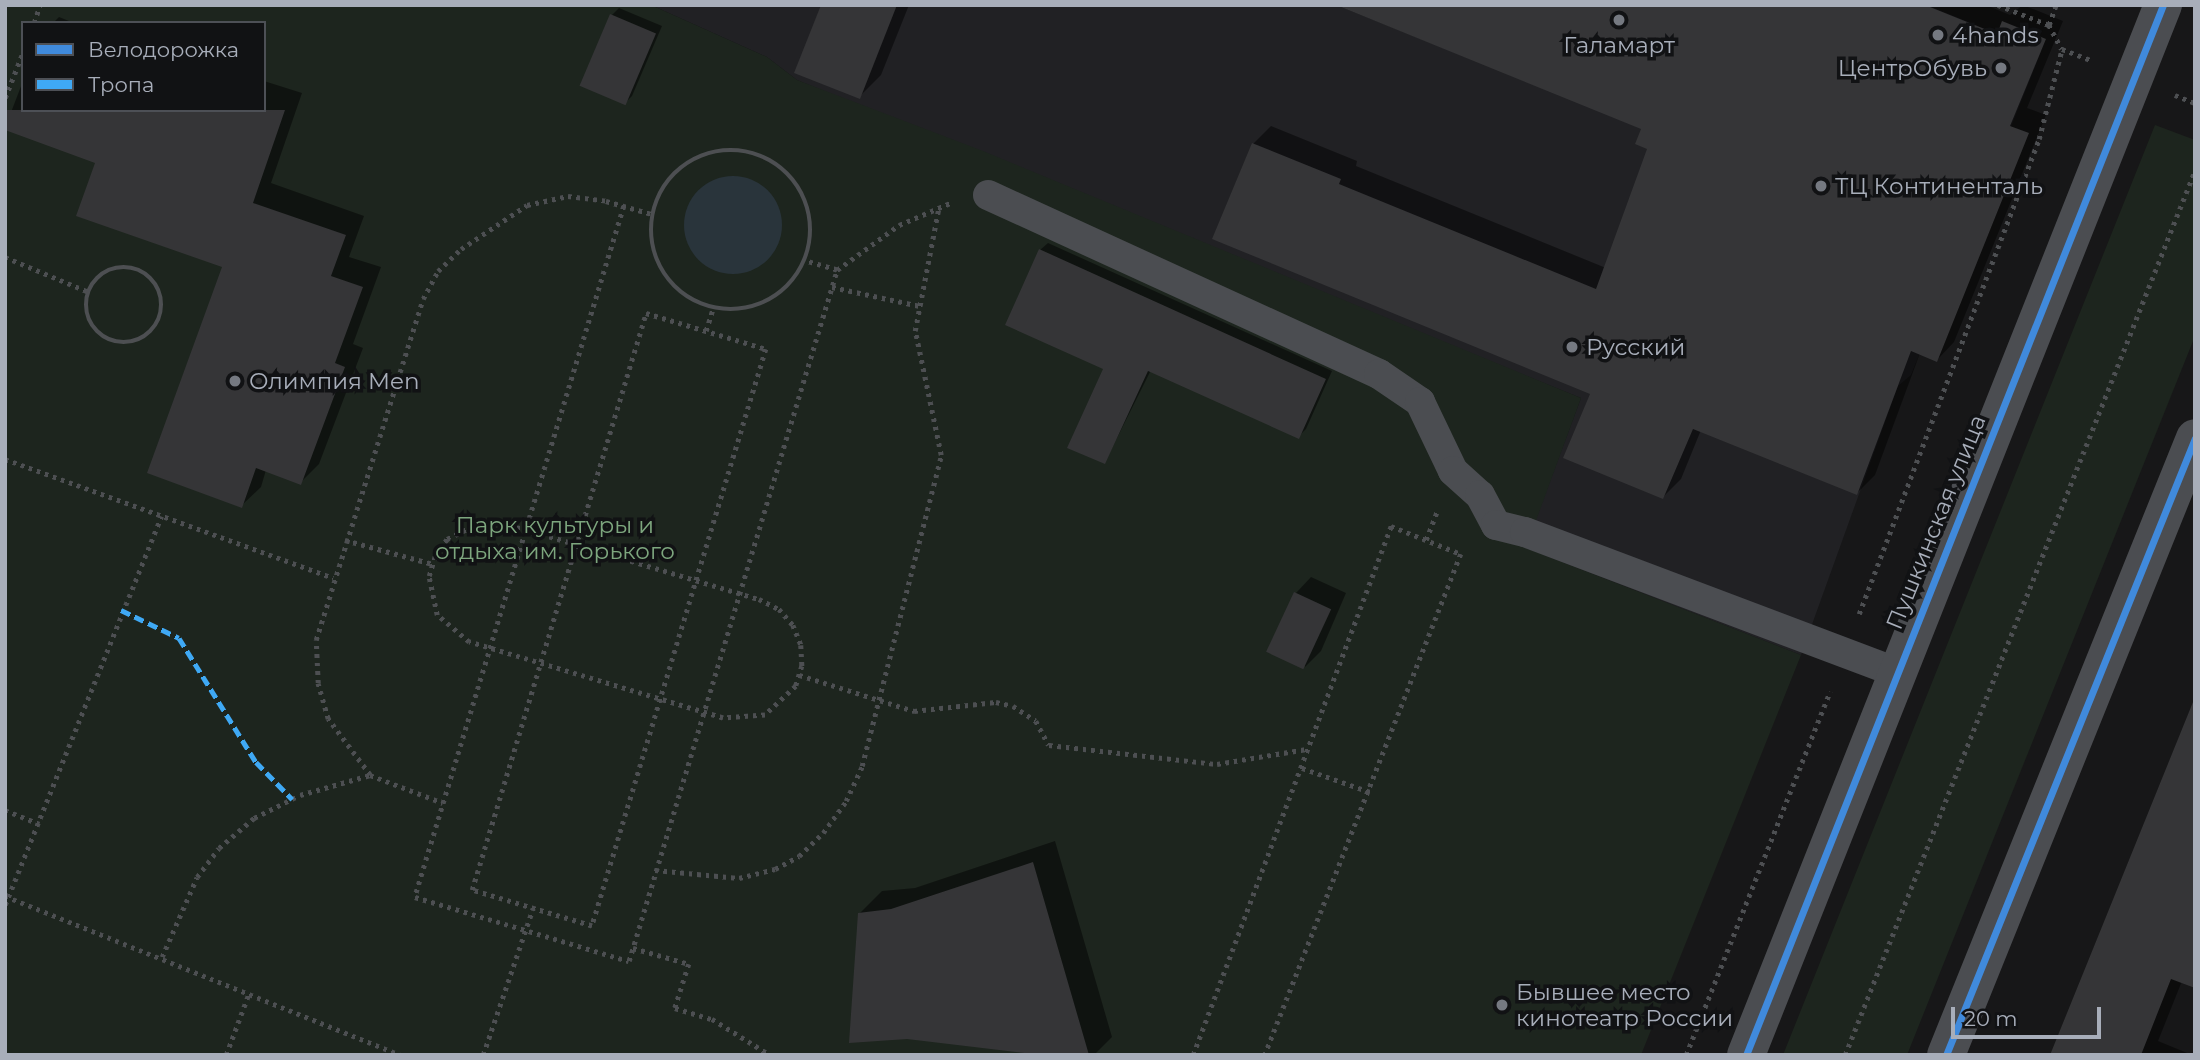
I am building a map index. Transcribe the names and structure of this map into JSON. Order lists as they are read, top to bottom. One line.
{"streets":{"street":["Пушкинская улица"]},"parks":["Парк культуры и отдыха им. Горького"],"places":["Галамарт","4hands","ЦентрОбувь","ТЦ Континенталь","Русский","Олимпия Men","Бывшее место кинотеатр России"],"legend":["Велодорожка","Тропа"],"scale_bar":"20 m"}
